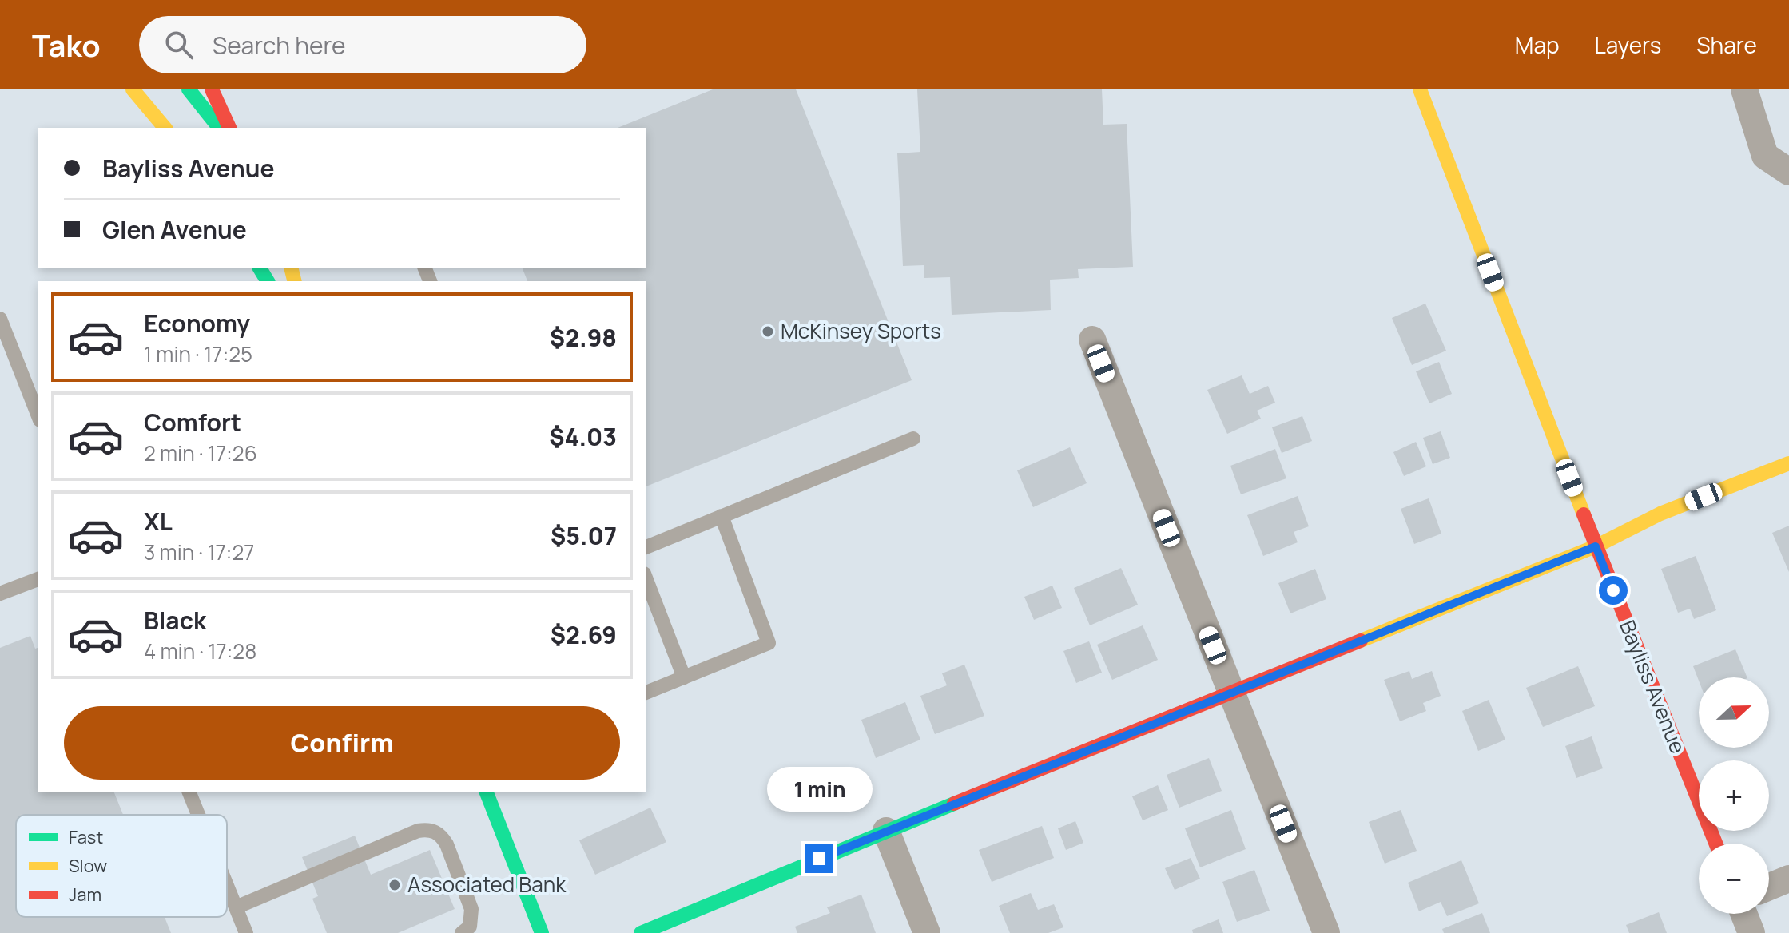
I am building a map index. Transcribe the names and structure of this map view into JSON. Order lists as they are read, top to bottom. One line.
{"streets":{"street":["Bayliss Avenue"]},"places":["McKinsey Sports","Associated Bank"],"legend":["Fast","Slow","Jam"],"north":"right","page":{"header":"Tako","search":"Search here","nav":["Map","Layers","Share"],"banner":["Bayliss Avenue","Glen Avenue"],"list":[{"name":"Economy","note":"1 min · 17:25","value":"$2.98"},{"name":"Comfort","note":"2 min · 17:26","value":"$4.03"},{"name":"XL","note":"3 min · 17:27","value":"$5.07"},{"name":"Black","note":"4 min · 17:28","value":"$2.69"}],"map_buttons":["+","−"],"buttons":"Confirm","bubble":"1 min"}}
